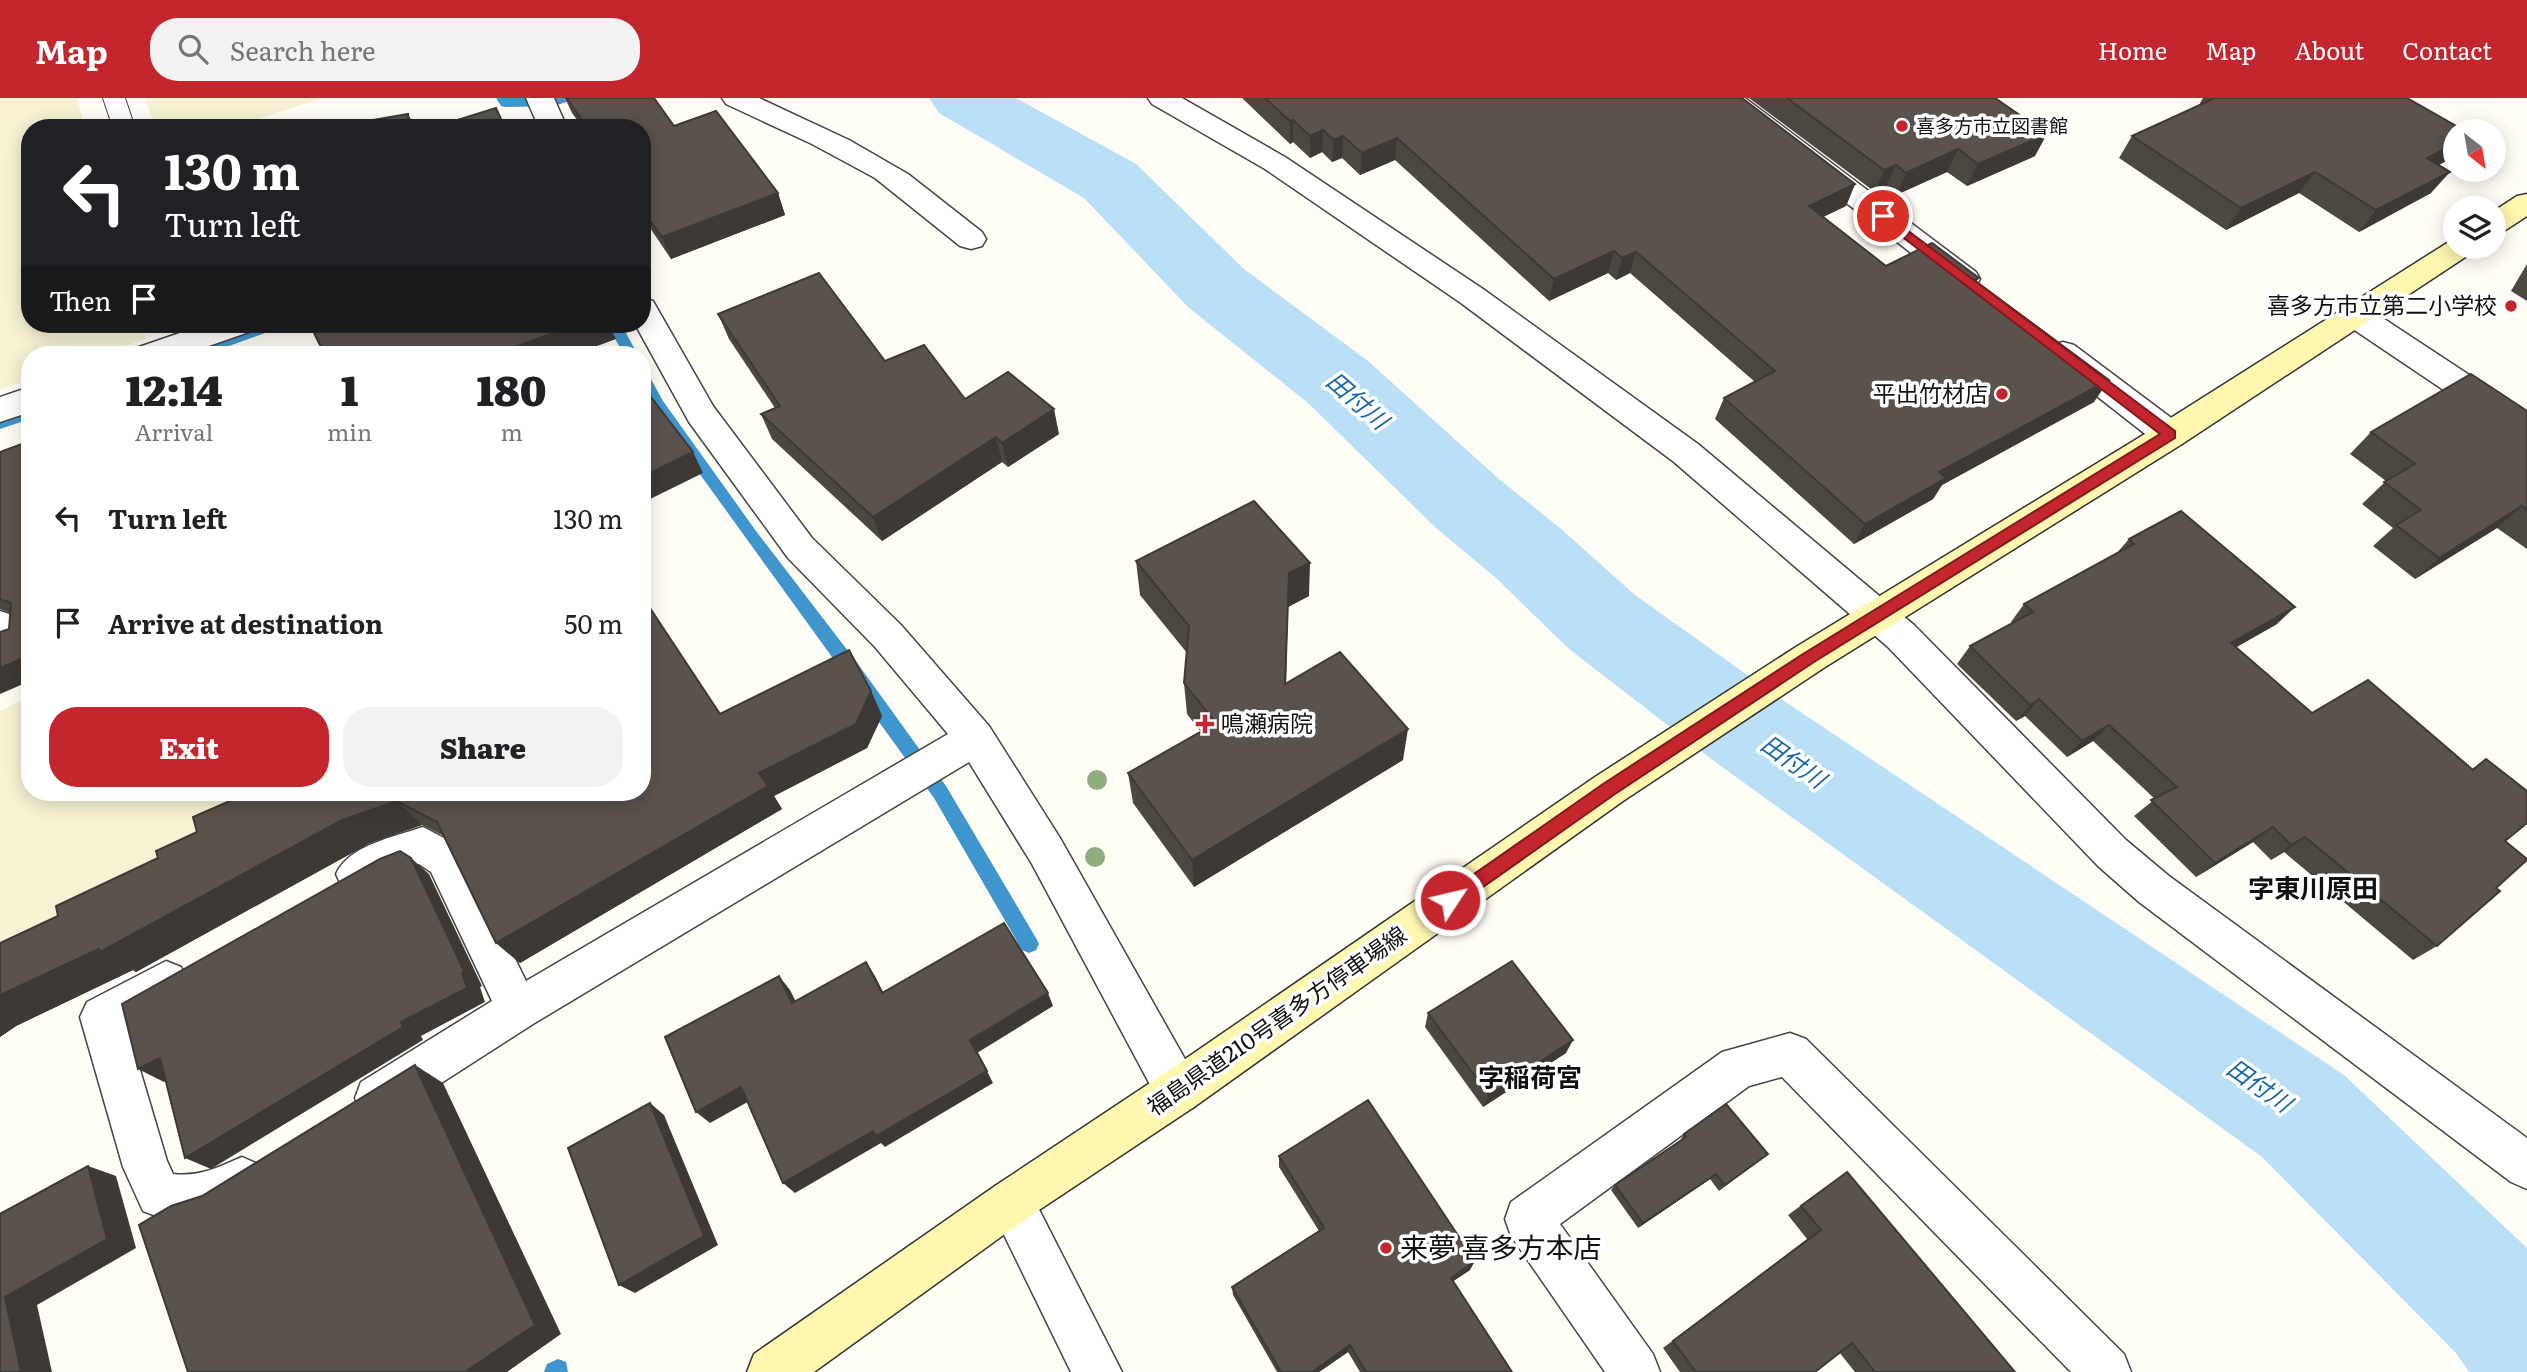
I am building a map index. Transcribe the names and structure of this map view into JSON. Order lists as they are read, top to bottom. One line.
{"streets":{"main road":["福島県道210号喜多方停車場線"]},"districts":["字東川原田","字稲荷宮"],"water":["田付川"],"places":{"other":["喜多方市立図書館","喜多方市立第二小学校","平出竹材店","来夢 喜多方本店"],"health":["鳴瀬病院"]},"north":"bottom right","page":{"header":"Map","search":"Search here","nav":["Home","Map","About","Contact"],"turn":["130 m","Turn left"],"then":"Then","eta":["12:14","Arrival","1","min","180","m"],"list":[{"name":"Turn left","value":"130 m"},{"name":"Arrive at destination","value":"50 m"}],"buttons":["Exit","Share"]}}
